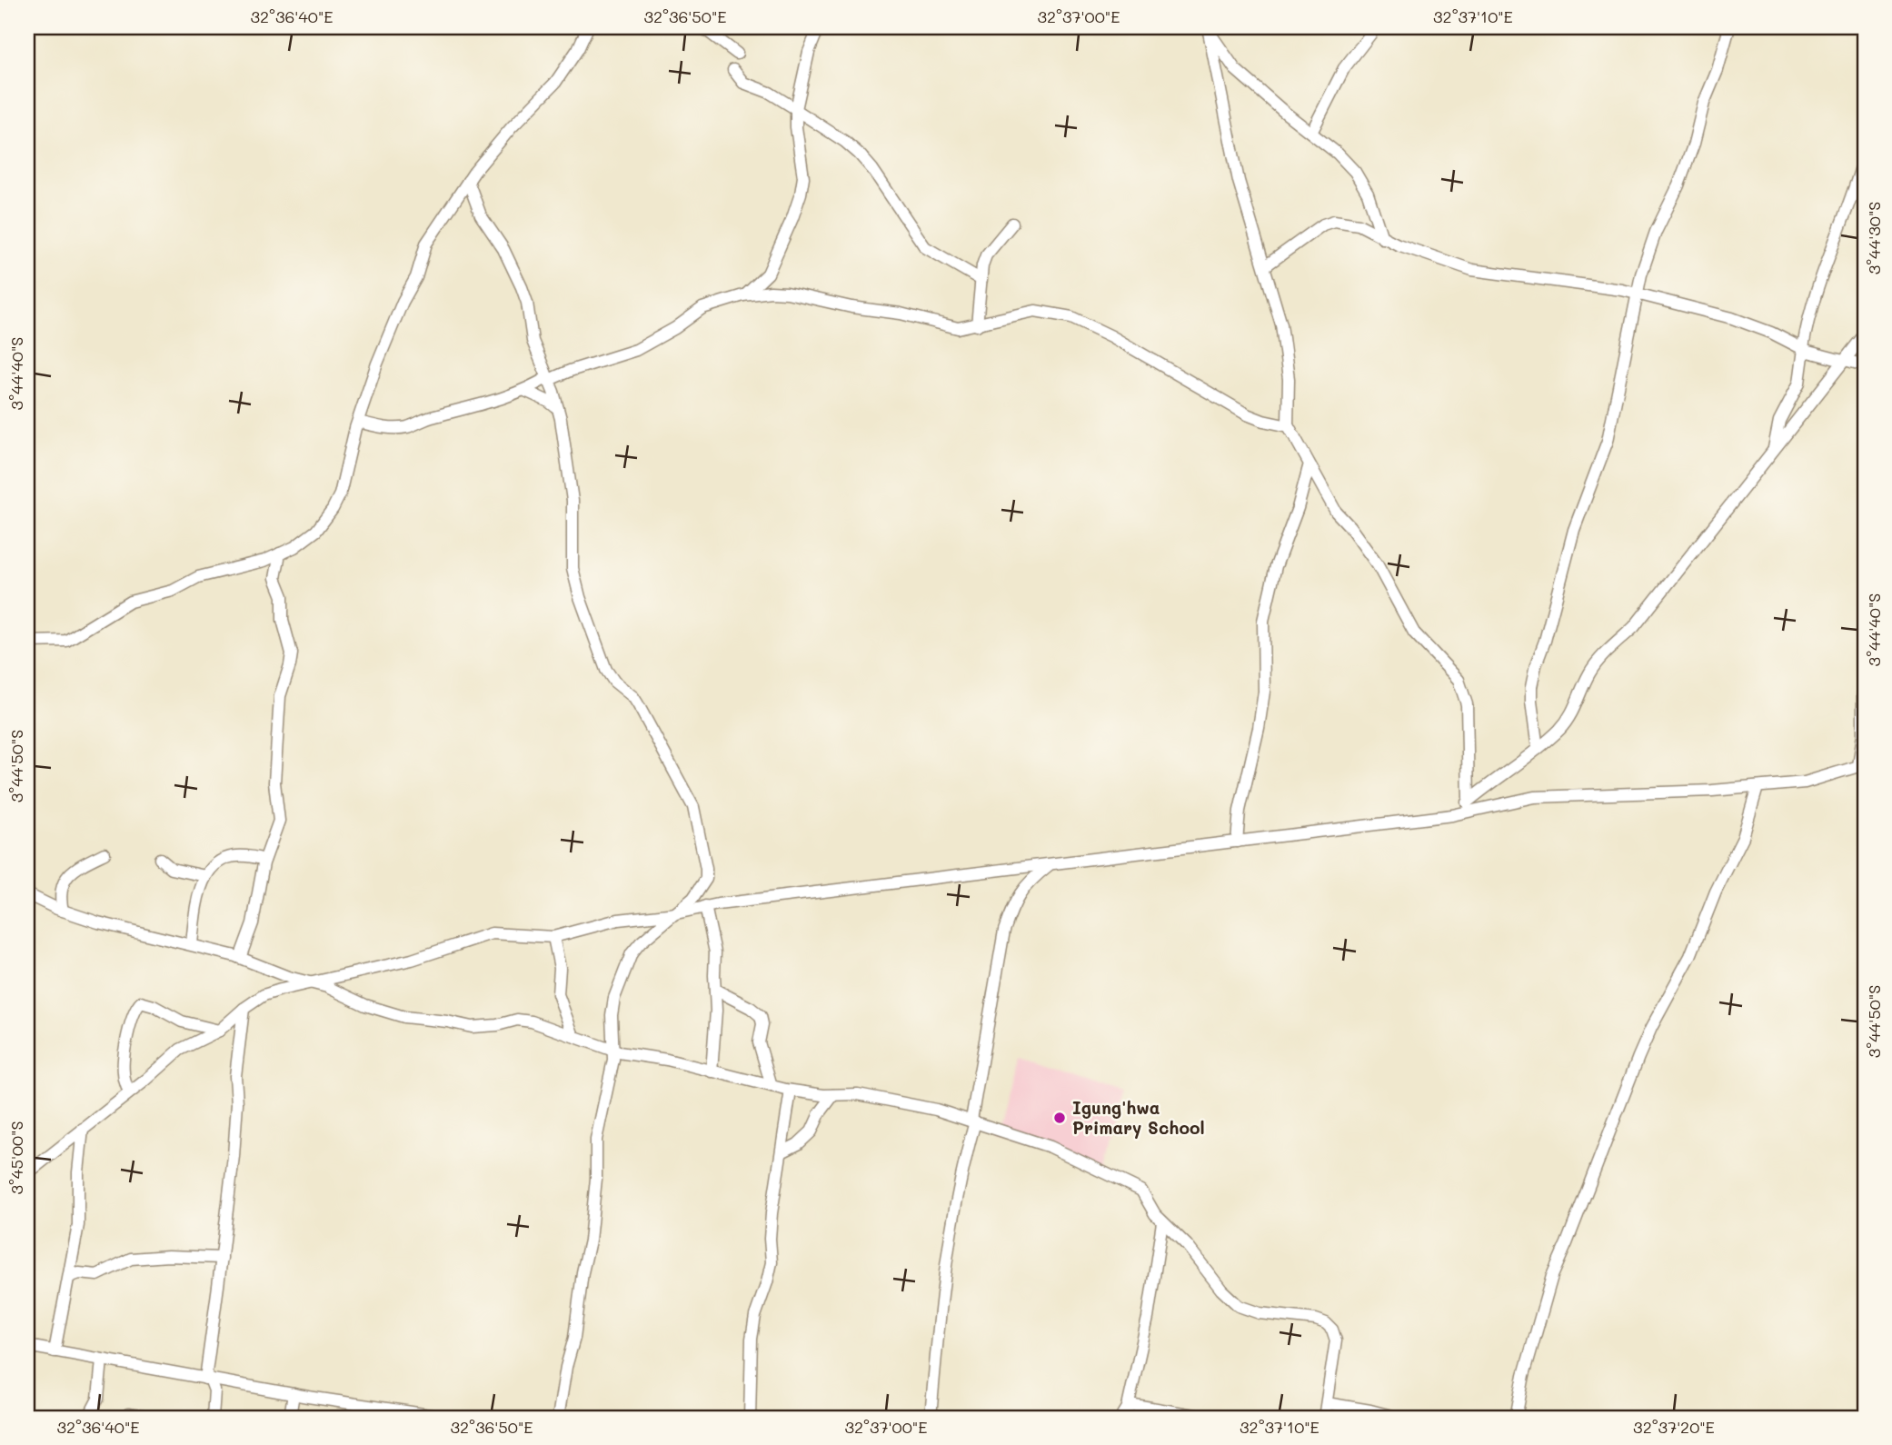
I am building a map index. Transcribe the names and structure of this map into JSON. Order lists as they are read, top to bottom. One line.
{"places":["Igung'hwa Primary School"],"coordinates":["32°36'40\"E","32°36'50\"E","32°37'00\"E","32°37'10\"E","3°44'30\"S","3°44'40\"S","3°44'50\"S","3°45'00\"S","32°37'20\"E"]}
